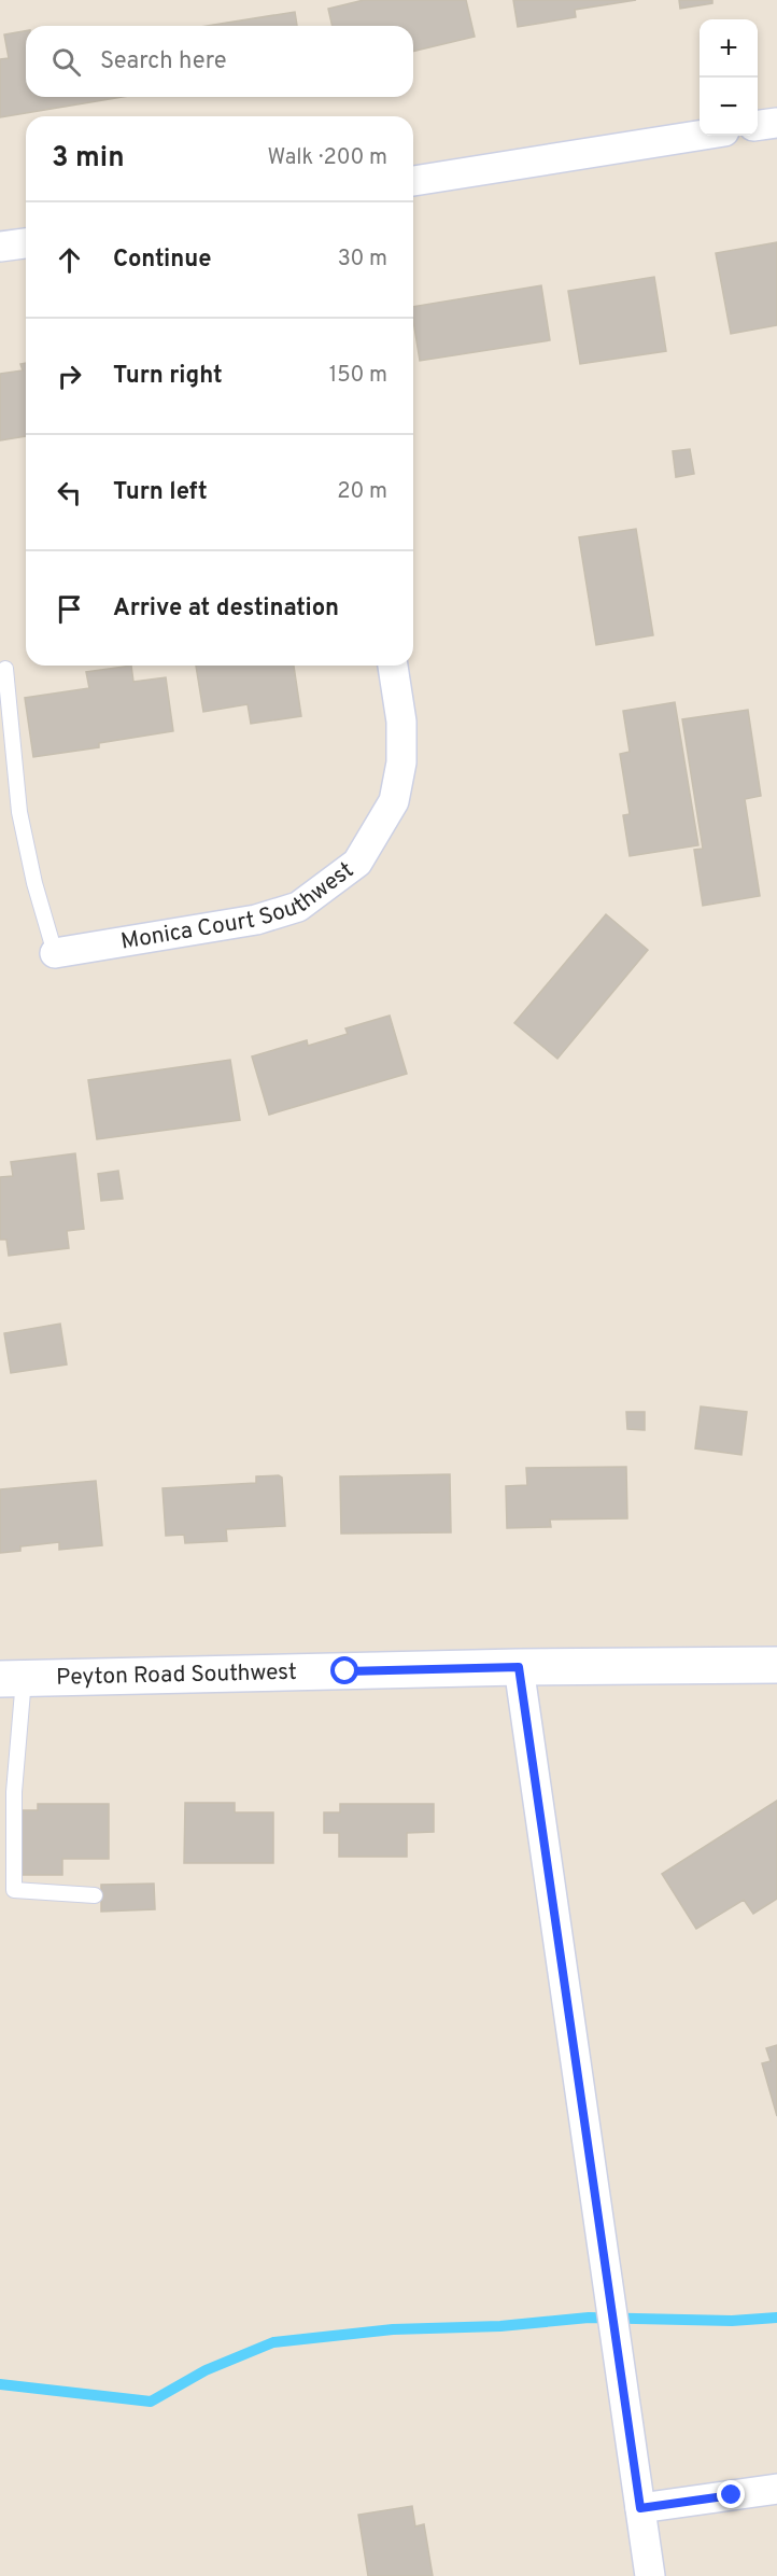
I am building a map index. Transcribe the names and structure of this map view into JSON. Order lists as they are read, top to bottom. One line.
{"streets":{"street":["Monica Court Southwest","Peyton Road Southwest"]},"page":{"map_buttons":["+","−"],"search":"Search here","heading":["3 min","Walk · 200 m"],"list":[["Continue","30 m"],["Turn right","150 m"],["Turn left","20 m"],"Arrive at destination"]}}
